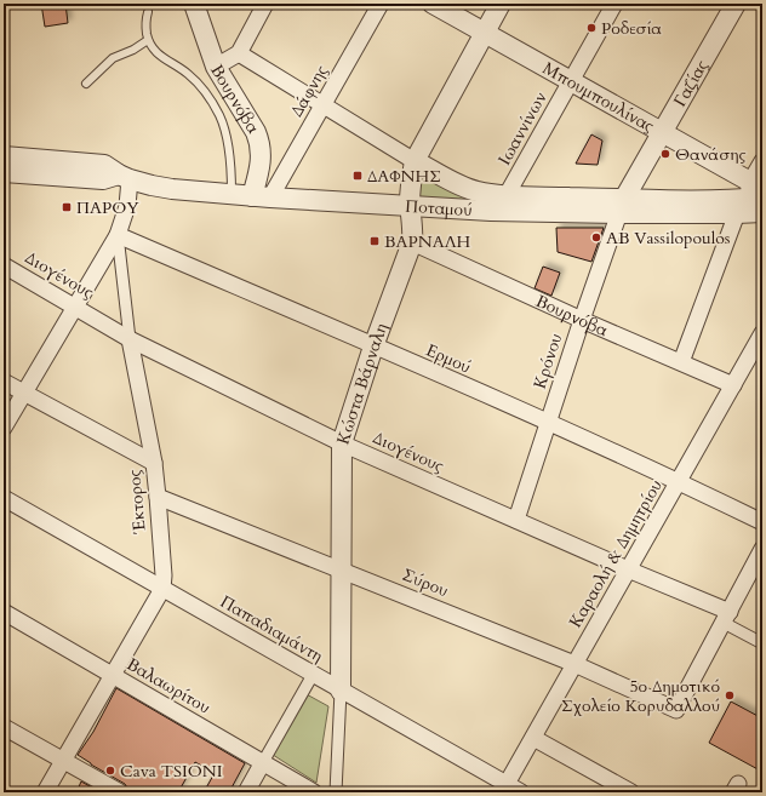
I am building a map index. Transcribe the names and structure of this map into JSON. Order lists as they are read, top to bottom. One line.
{"streets":{"street":["Γαζίας","Δάφνης","Μπουμπουλίνας","Βουρνόβα","Ιωαννίνων","Ποταμού","Διογένους","Ερμού","Κρόνου","Κώστα Βάρναλη","Έκτορος","Καραολή & Δημητρίου","Σύρου","Παπαδιαμάντη","Βαλαωρίτου"]},"crossings":[["Γαζίας","Μπουμπουλίνας"],["Γαζίας","Ποταμού"],["Γαζίας","Κρόνου"],["Δάφνης","Βουρνόβα"],["Δάφνης","Ποταμού"],["Μπουμπουλίνας","Ιωαννίνων"],["Μπουμπουλίνας","Ποταμού"],["Μπουμπουλίνας","Κώστα Βάρναλη"],["Βουρνόβα","Ποταμού"],["Βουρνόβα","Κρόνου"],["Βουρνόβα","Κώστα Βάρναλη"],["Βουρνόβα","Καραολή & Δημητρίου"],["Ιωαννίνων","Ποταμού"],["Ποταμού","Κρόνου"],["Ποταμού","Κώστα Βάρναλη"],["Ποταμού","Έκτορος"],["Διογένους","Κρόνου"],["Διογένους","Κώστα Βάρναλη"],["Διογένους","Έκτορος"],["Διογένους","Καραολή & Δημητρίου"],["Διογένους","Σύρου"],["Ερμού","Κρόνου"],["Ερμού","Κώστα Βάρναλη"],["Ερμού","Έκτορος"],["Ερμού","Καραολή & Δημητρίου"],["Κώστα Βάρναλη","Σύρου"],["Κώστα Βάρναλη","Παπαδιαμάντη"],["Έκτορος","Σύρου"],["Έκτορος","Παπαδιαμάντη"],["Έκτορος","Βαλαωρίτου"],["Καραολή & Δημητρίου","Σύρου"],["Καραολή & Δημητρίου","Παπαδιαμάντη"]],"places":{"other":["Ροδεσία","Θανάσης","AB Vassilopoulos","5ο Δημοτικό Σχολείο Κορυδαλλού","Cava TSIONI"],"transit":["ΔΑΦΝΗΣ","ΠΑΡΟΥ","ΒΑΡΝΑΛΗ"]}}
